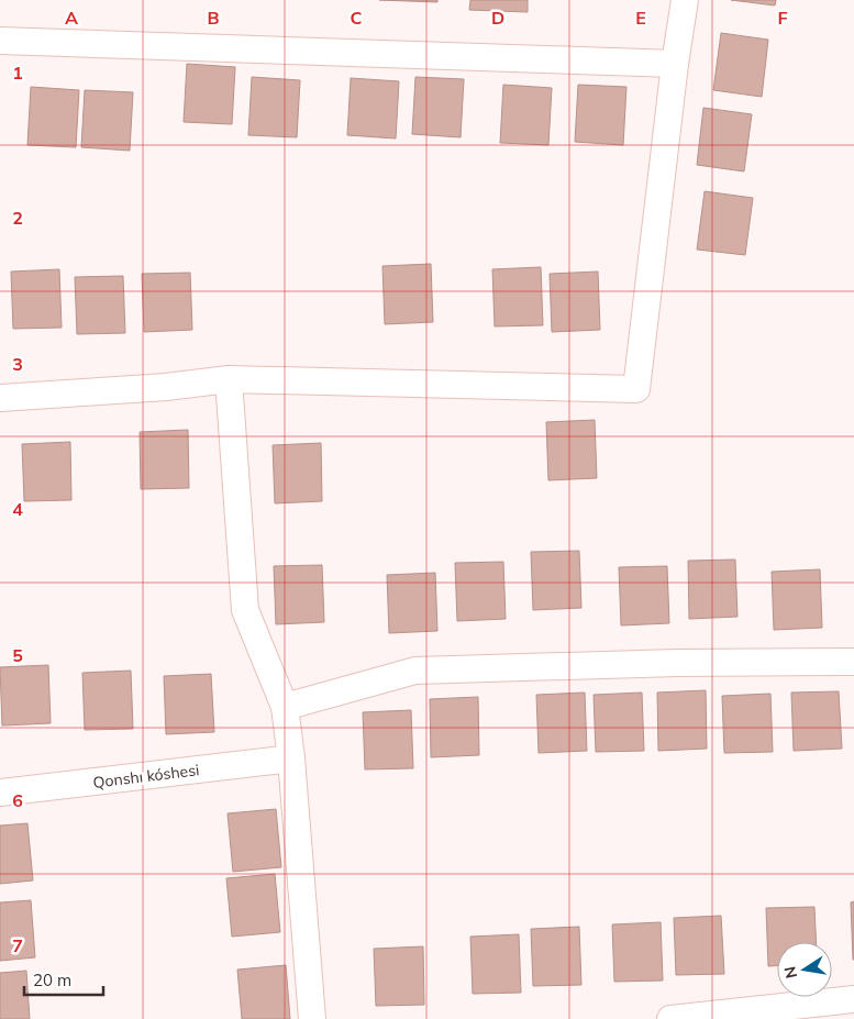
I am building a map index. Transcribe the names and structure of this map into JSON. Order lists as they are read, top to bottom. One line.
{"streets":{"street":["Qonshı kóshesi"]},"scale_bar":"20 m","north":"left","grid":{"columns":["A","B","C","D","E","F"],"rows":["1","2","3","4","5","6","7"]}}
